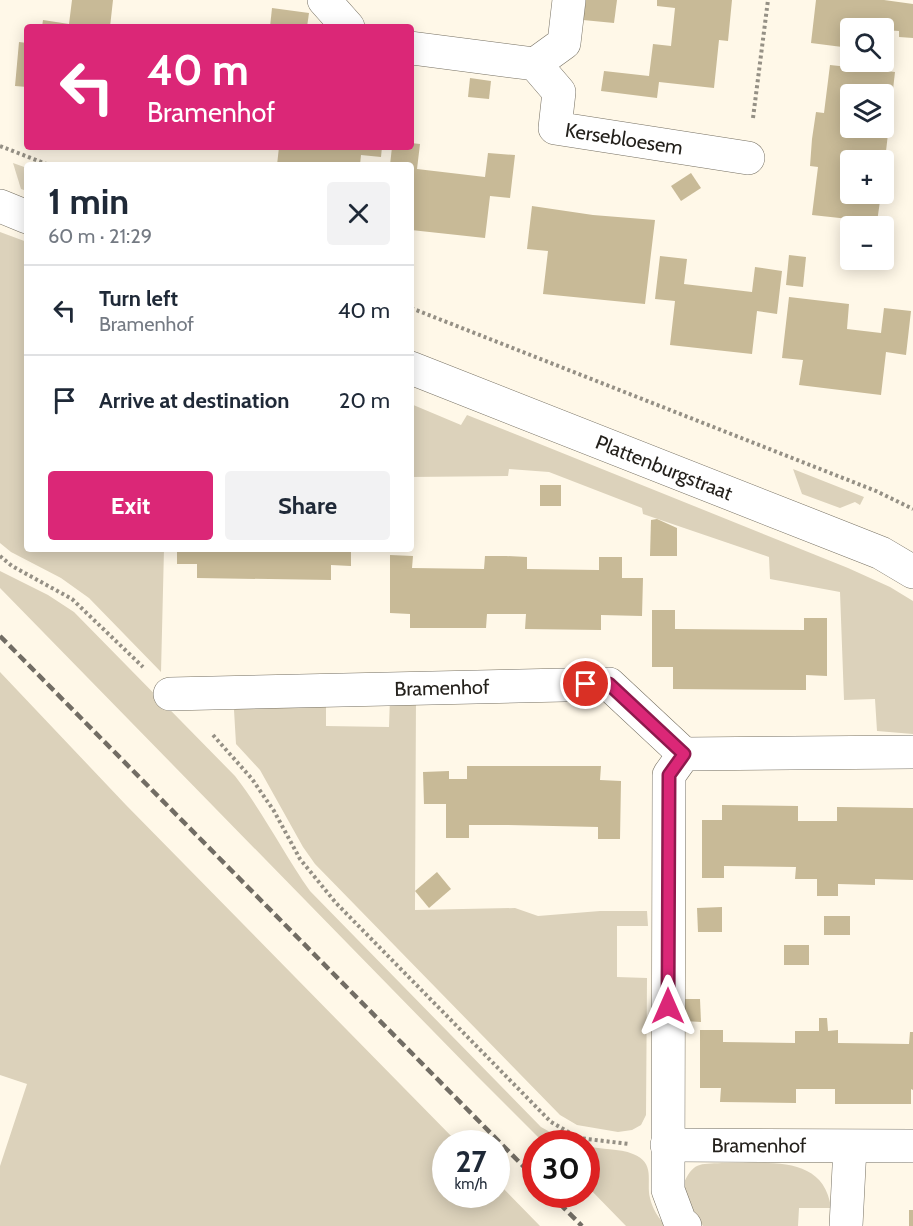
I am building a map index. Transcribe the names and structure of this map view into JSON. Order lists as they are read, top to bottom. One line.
{"streets":{"street":["Kersebloesem","Plattenburgstraat","Bramenhof"]},"page":{"map_buttons":["+","−"],"turn":["40 m","Bramenhof"],"heading":["1 min","60 m · 21:29"],"list":[{"name":"Turn left","note":"Bramenhof","value":"40 m"},{"name":"Arrive at destination","value":"20 m"}],"buttons":["Exit","Share"],"speed":"27 km/h","limit":"30"}}
